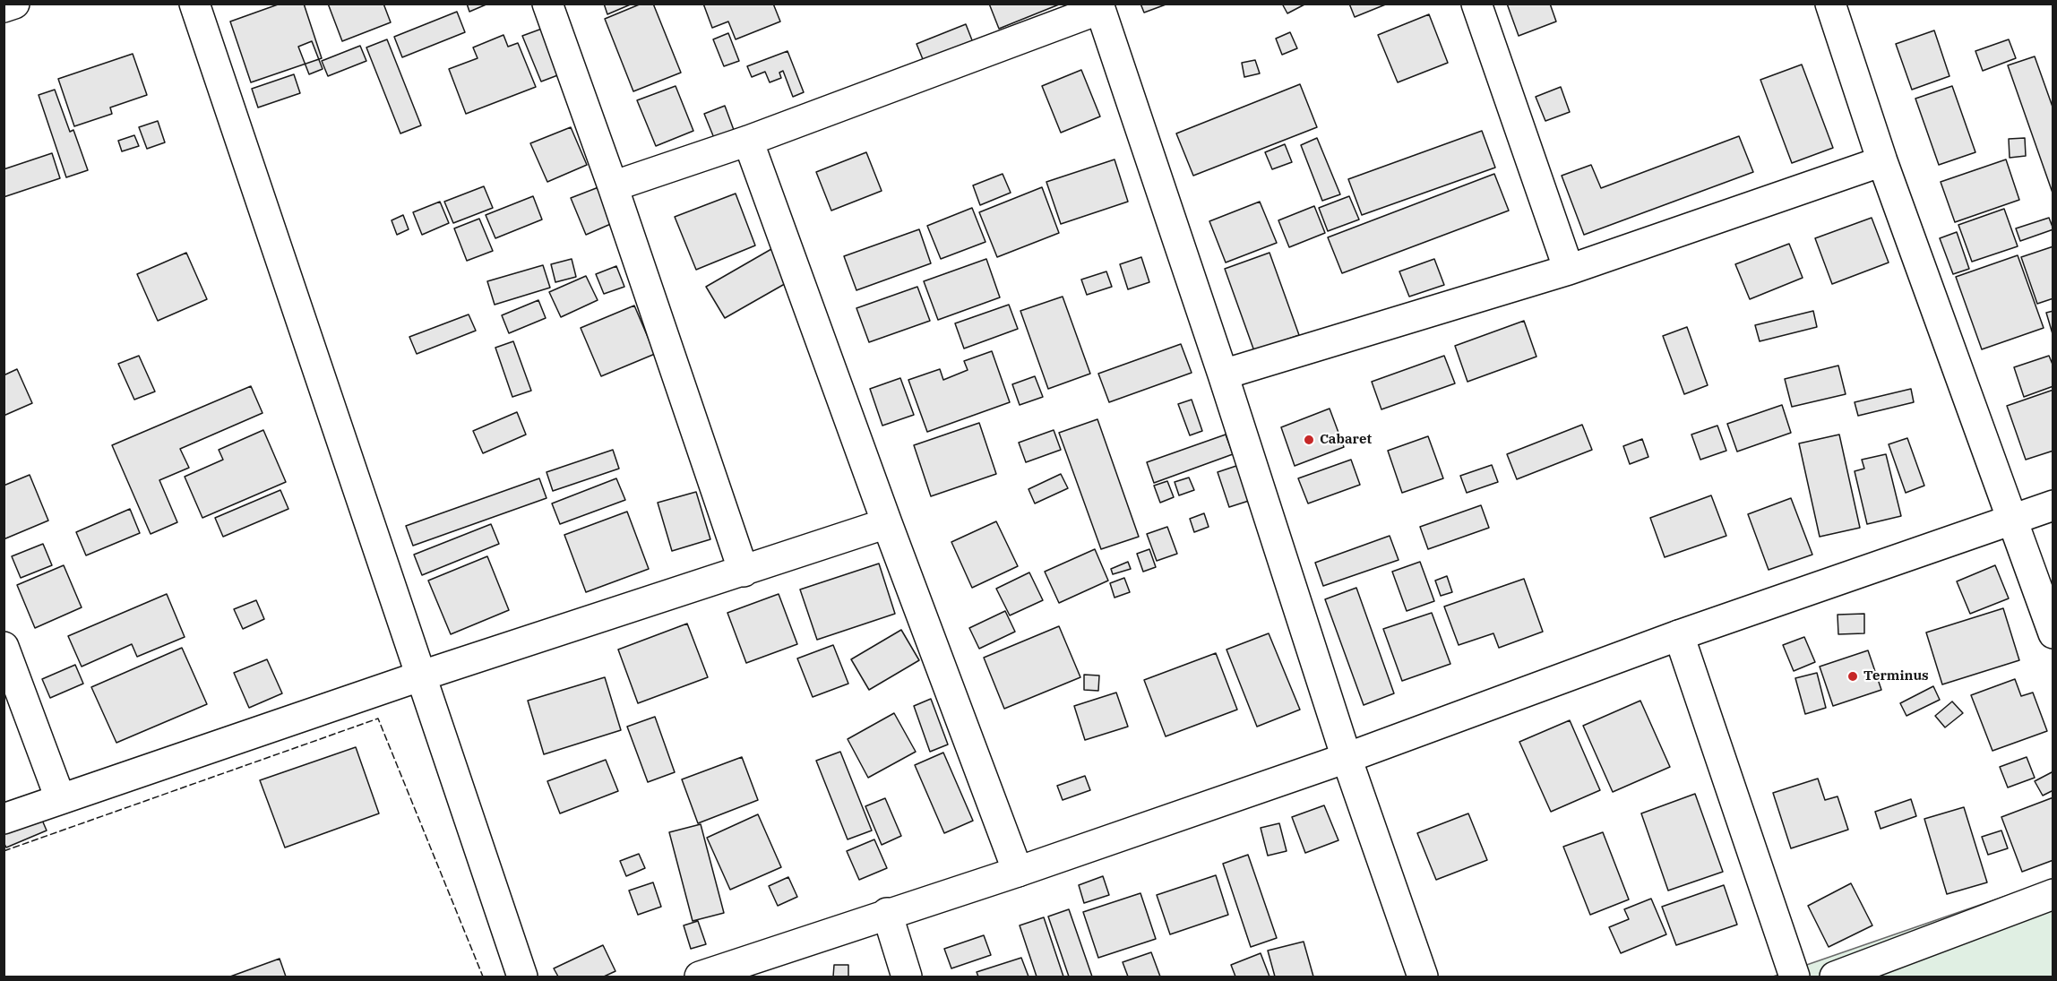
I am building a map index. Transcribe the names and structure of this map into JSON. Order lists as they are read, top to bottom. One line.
{"places":["Cabaret","Terminus"]}
